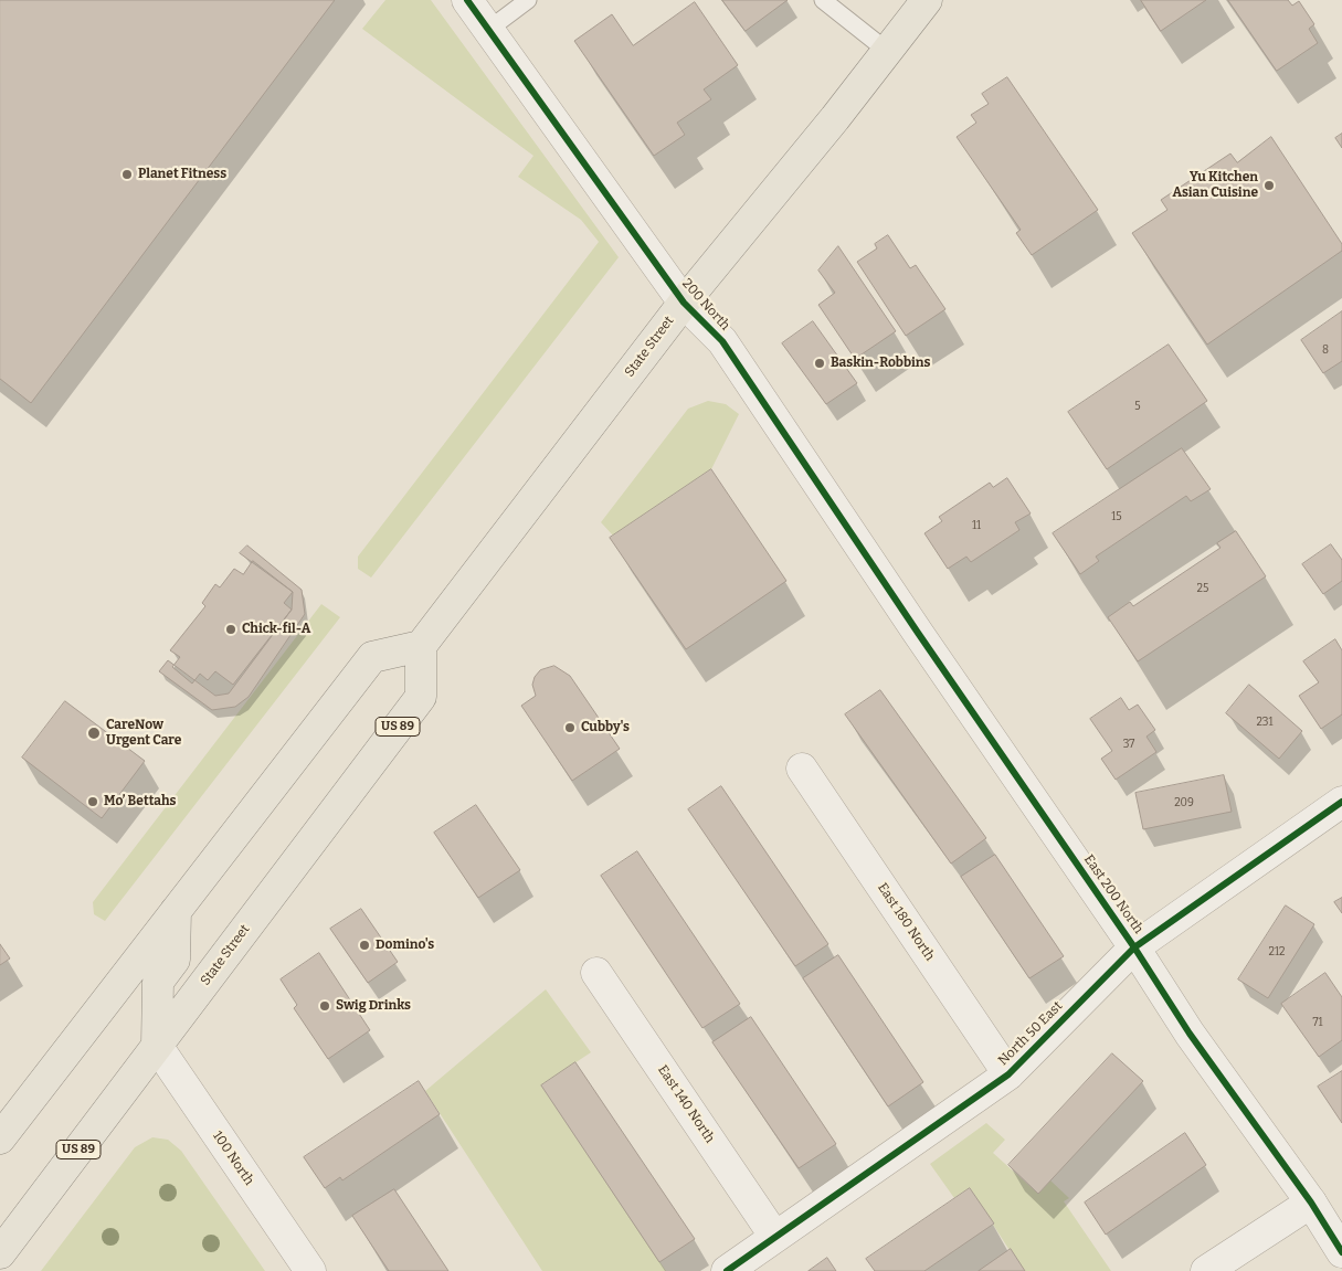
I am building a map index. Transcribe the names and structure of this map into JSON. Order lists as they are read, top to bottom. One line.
{"streets":{"main road":["State Street","US 89"],"street":["200 North","East 200 North","East 180 North","North 50 East","East 140 North","100 North"]},"crossings":[["200 North","State Street"],["200 North","East 200 North"],["State Street","100 North"],["East 200 North","North 50 East"],["East 180 North","North 50 East"],["North 50 East","East 140 North"]],"places":["Planet Fitness","Yu Kitchen Asian Cuisine","Baskin-Robbins","Chick-fil-A","Cubby's","CareNow Urgent Care","Mo’ Bettahs","Domino's","Swig Drinks"],"house_numbers":["8","5","15","11","25","231","37","209","212","71"]}
